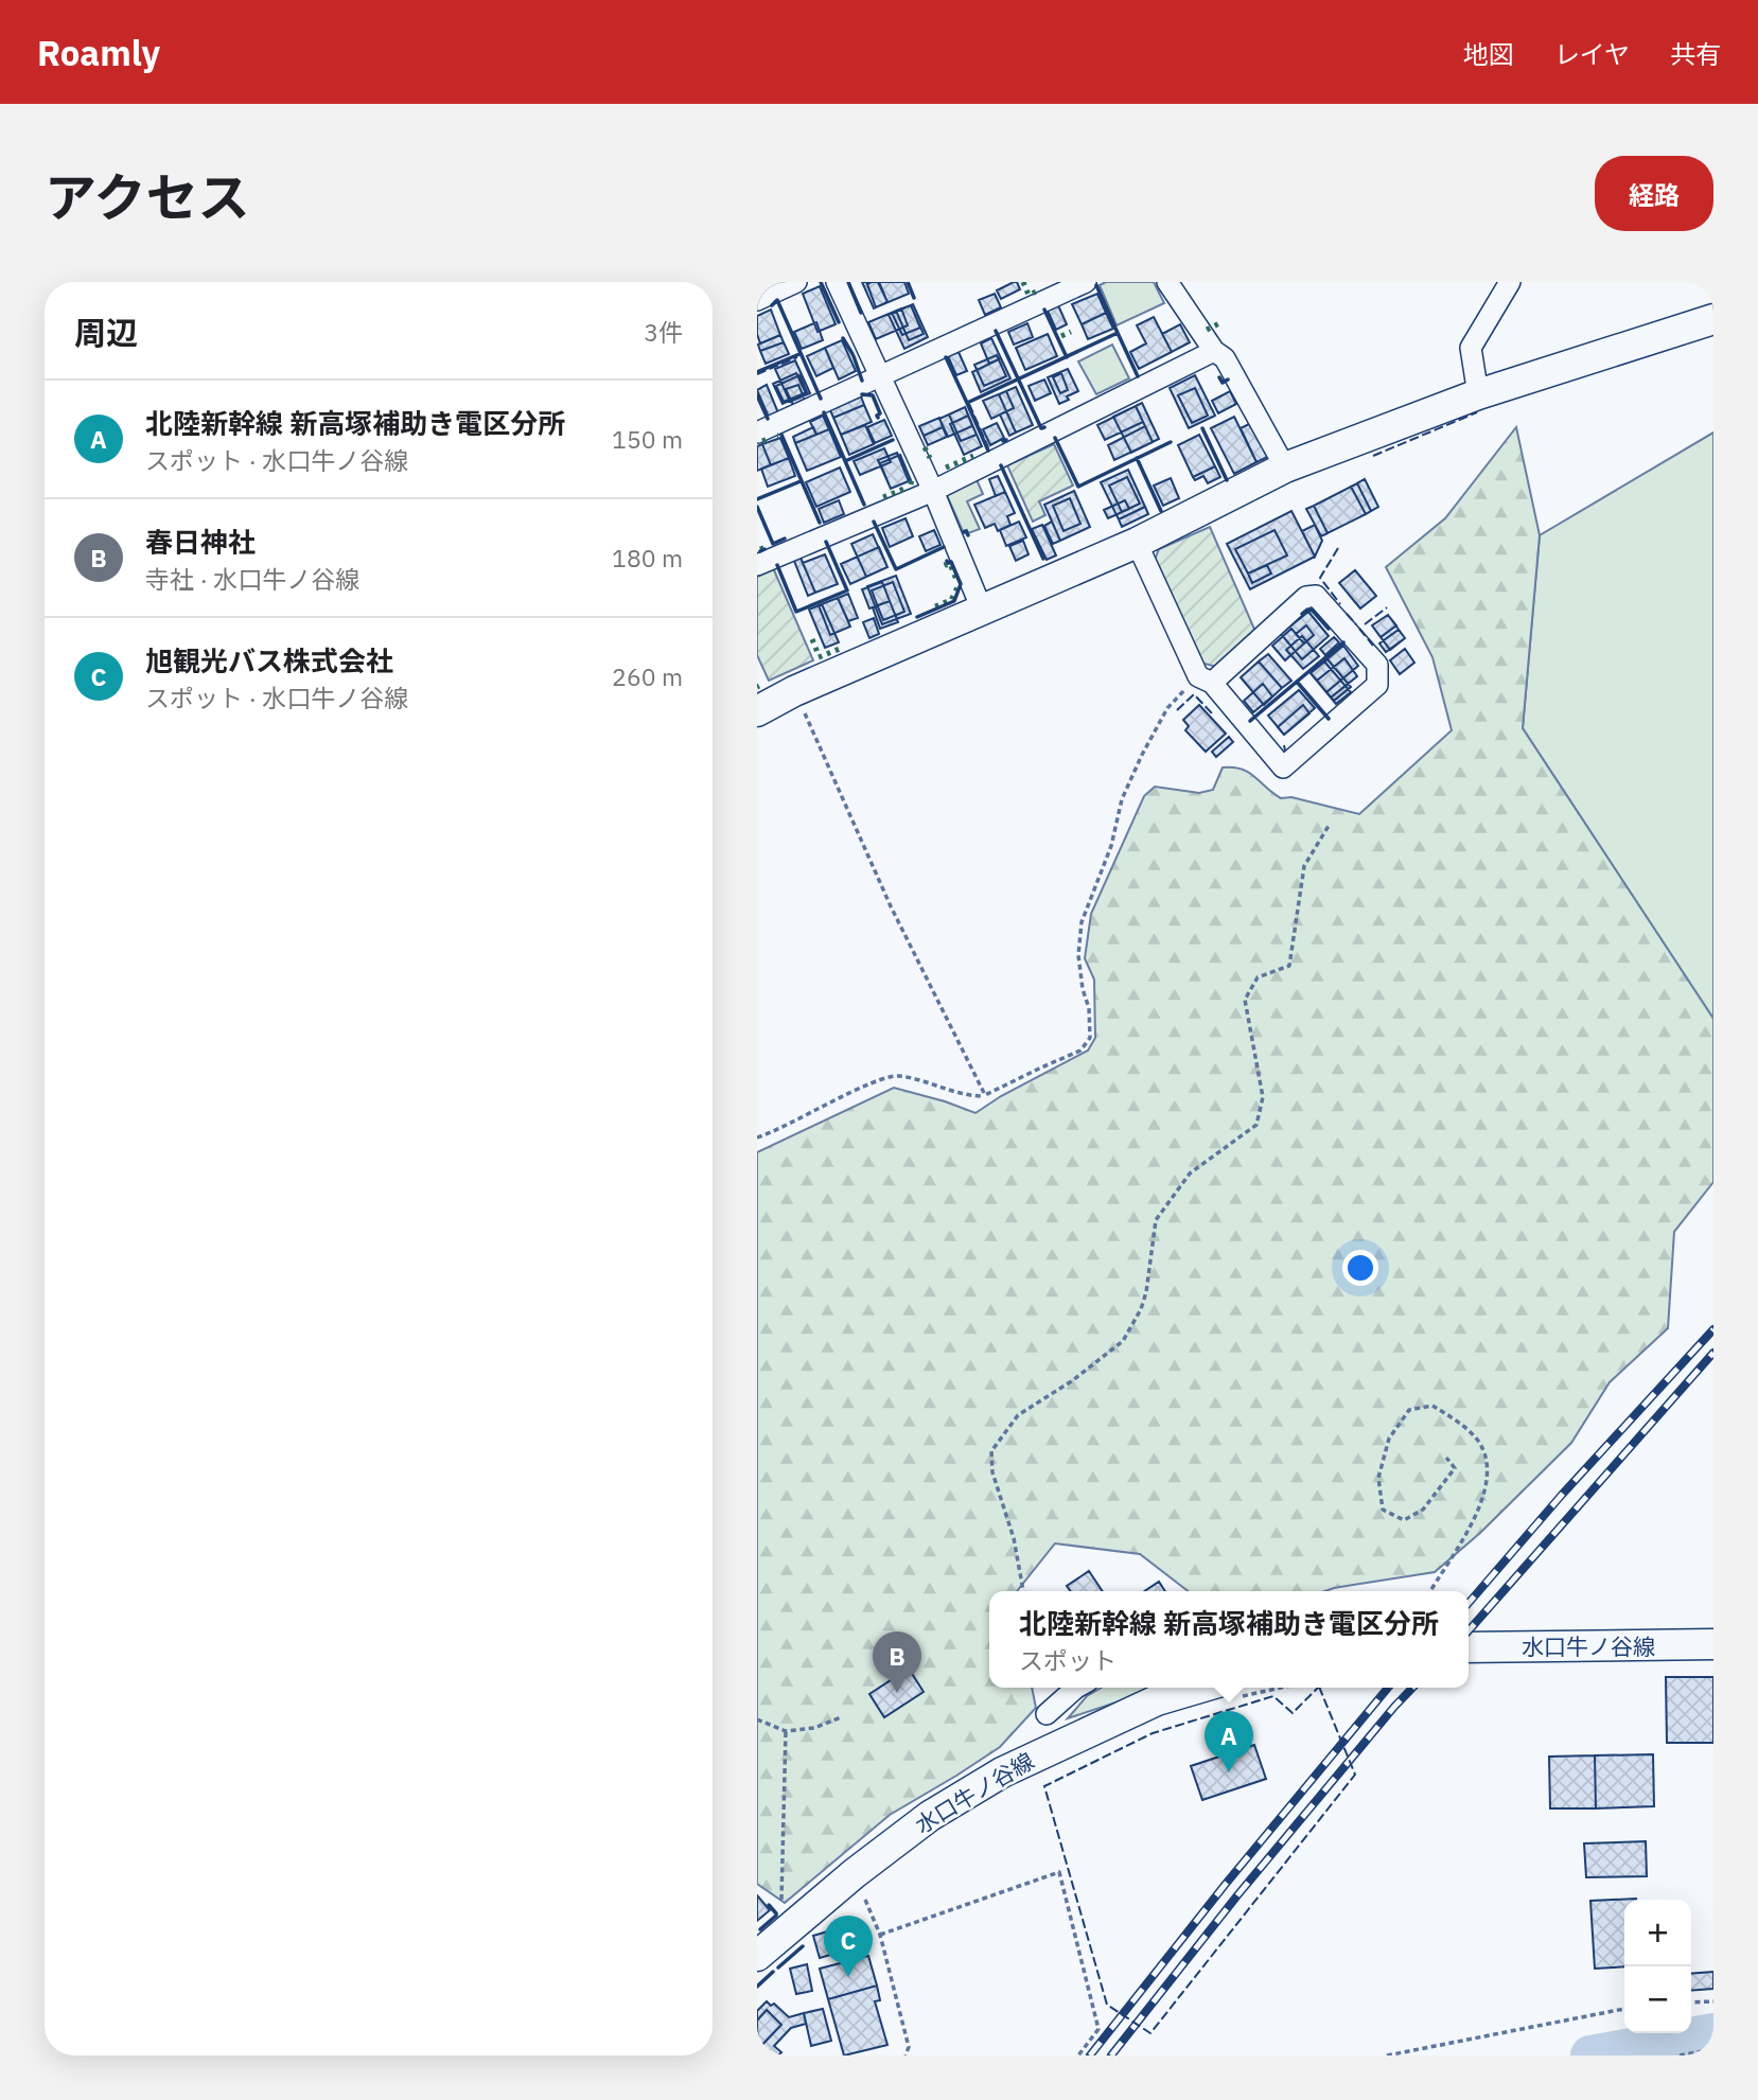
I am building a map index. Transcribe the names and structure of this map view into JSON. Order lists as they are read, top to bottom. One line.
{"streets":{"street":["水口牛ノ谷線"]},"page":{"header":"Roamly","nav":["地図","レイヤ","共有"],"title":"アクセス","buttons":"経路","heading":["周辺","3件"],"list":[{"mark":"A","name":"北陸新幹線 新高塚補助き電区分所","note":"スポット · 水口牛ノ谷線","value":"150 m"},{"mark":"B","name":"春日神社","note":"寺社 · 水口牛ノ谷線","value":"180 m"},{"mark":"C","name":"旭観光バス株式会社","note":"スポット · 水口牛ノ谷線","value":"260 m"}],"popup":["北陸新幹線 新高塚補助き電区分所","スポット"],"pins":["B","A","C"],"map_buttons":["+","−"]}}
